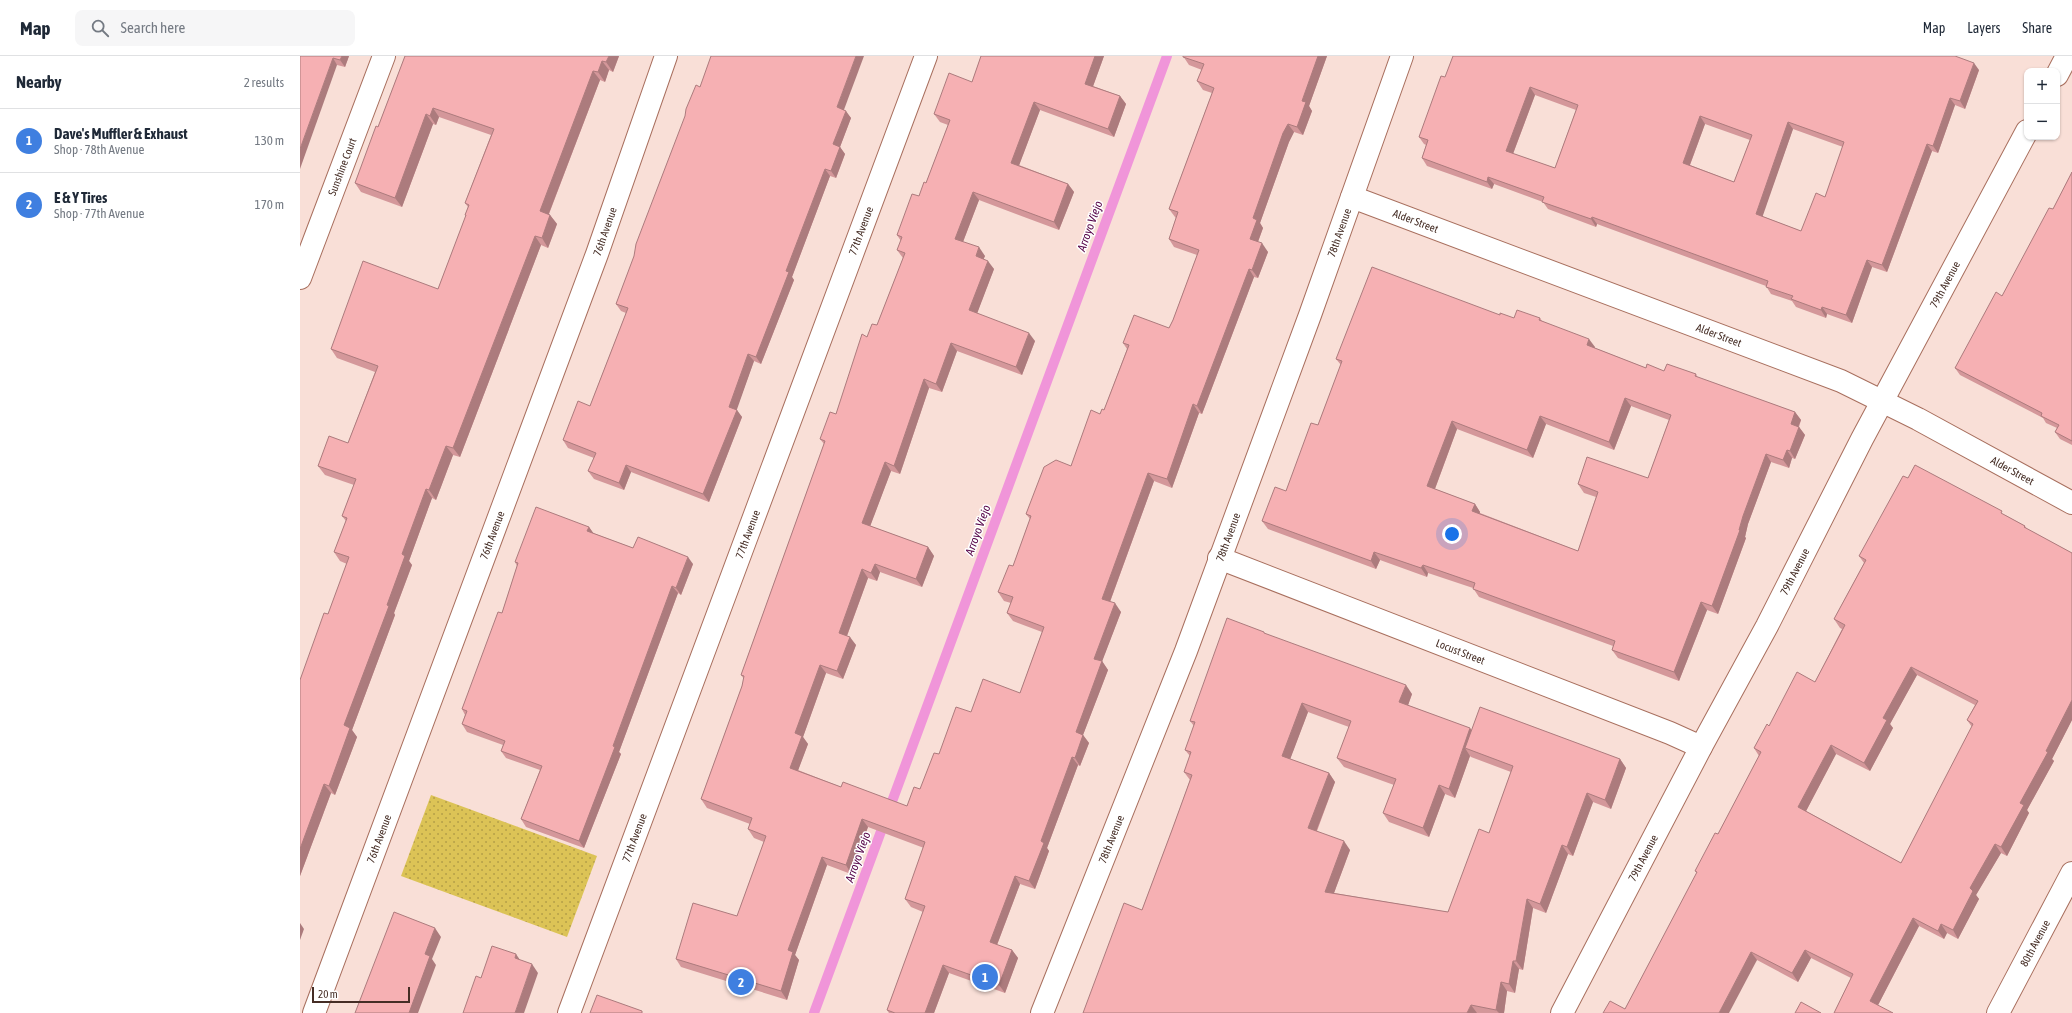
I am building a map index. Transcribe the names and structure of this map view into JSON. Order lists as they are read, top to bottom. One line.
{"streets":{"street":["Sunshine Court","Alder Street","76th Avenue","77th Avenue","78th Avenue","79th Avenue","Locust Street","80th Avenue"]},"crossings":[["Alder Street","78th Avenue"],["Alder Street","79th Avenue"],["78th Avenue","Locust Street"],["79th Avenue","Locust Street"]],"water":["Arroyo Viejo"],"scale_bar":"20 m","page":{"header":"Map","search":"Search here","nav":["Map","Layers","Share"],"heading":["Nearby","2 results"],"map_buttons":["+","−"],"list":[{"mark":"1","name":"Dave's Muffler & Exhaust","note":"Shop · 78th Avenue","value":"130 m"},{"mark":"2","name":"E & Y Tires","note":"Shop · 77th Avenue","value":"170 m"}],"pins":["1","2"],"scale":"20 m"}}
